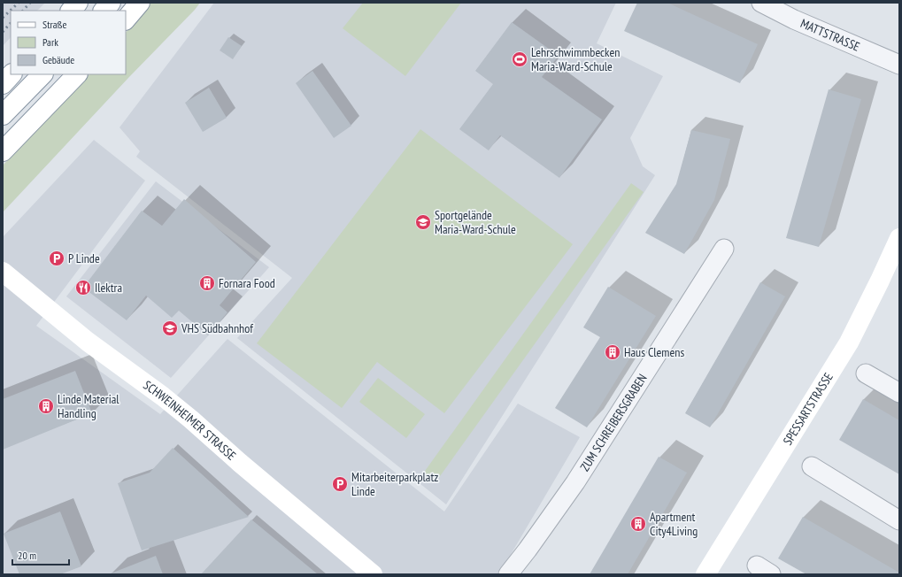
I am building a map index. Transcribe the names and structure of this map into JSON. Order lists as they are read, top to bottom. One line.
{"streets":{"main road":["SPESSARTSTRASSE","SCHWEINHEIMER STRASSE"],"street":["MATTSTRASSE","ZUM SCHREIBERSGRABEN"]},"places":{"sports":["Lehrschwimmbecken Maria-Ward-Schule"],"school or university":["Sportgelände Maria-Ward-Schule","VHS Südbahnhof"],"parking":["P Linde","Mitarbeiterparkplatz Linde"],"building":["Fornara Food","Haus Clemens","Linde Material Handling","Apartment City4Living"],"restaurant":["Ilektra"]},"legend":["Straße","Park","Gebäude"],"scale_bar":"20 m"}
